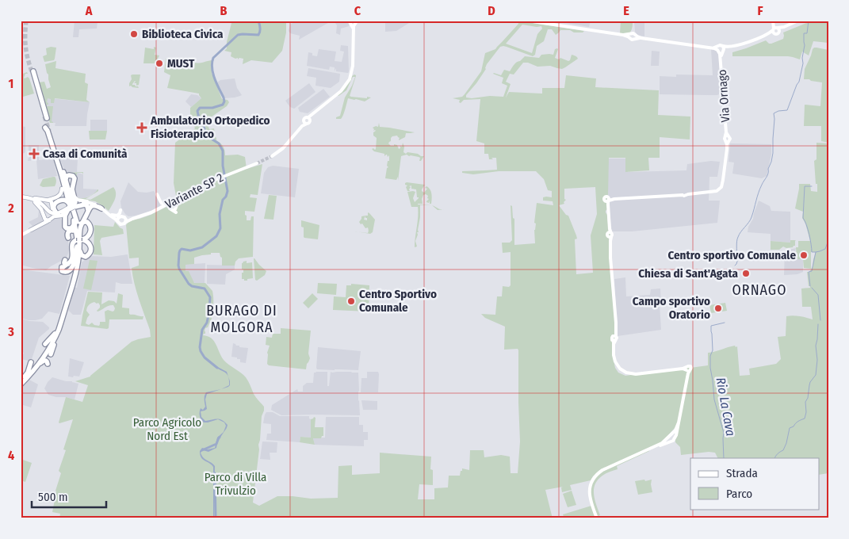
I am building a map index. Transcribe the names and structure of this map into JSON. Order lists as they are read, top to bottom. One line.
{"streets":{"main road":["Via Ornago","Variante SP 2"]},"districts":["ORNAGO","BURAGO DI MOLGORA"],"water":["Rio La Cava"],"parks":["Parco Agricolo Nord Est","Parco di Villa Trivulzio"],"places":{"other":["Biblioteca Civica","MUST","Centro sportivo Comunale","Chiesa di Sant'Agata","Centro Sportivo Comunale","Campo sportivo Oratorio"],"health":["Ambulatorio Ortopedico Fisioterapico","Casa di Comunità"]},"legend":["Strada","Parco"],"scale_bar":"500 m","grid":{"columns":["A","B","C","D","E","F"],"rows":["1","2","3","4"]}}
